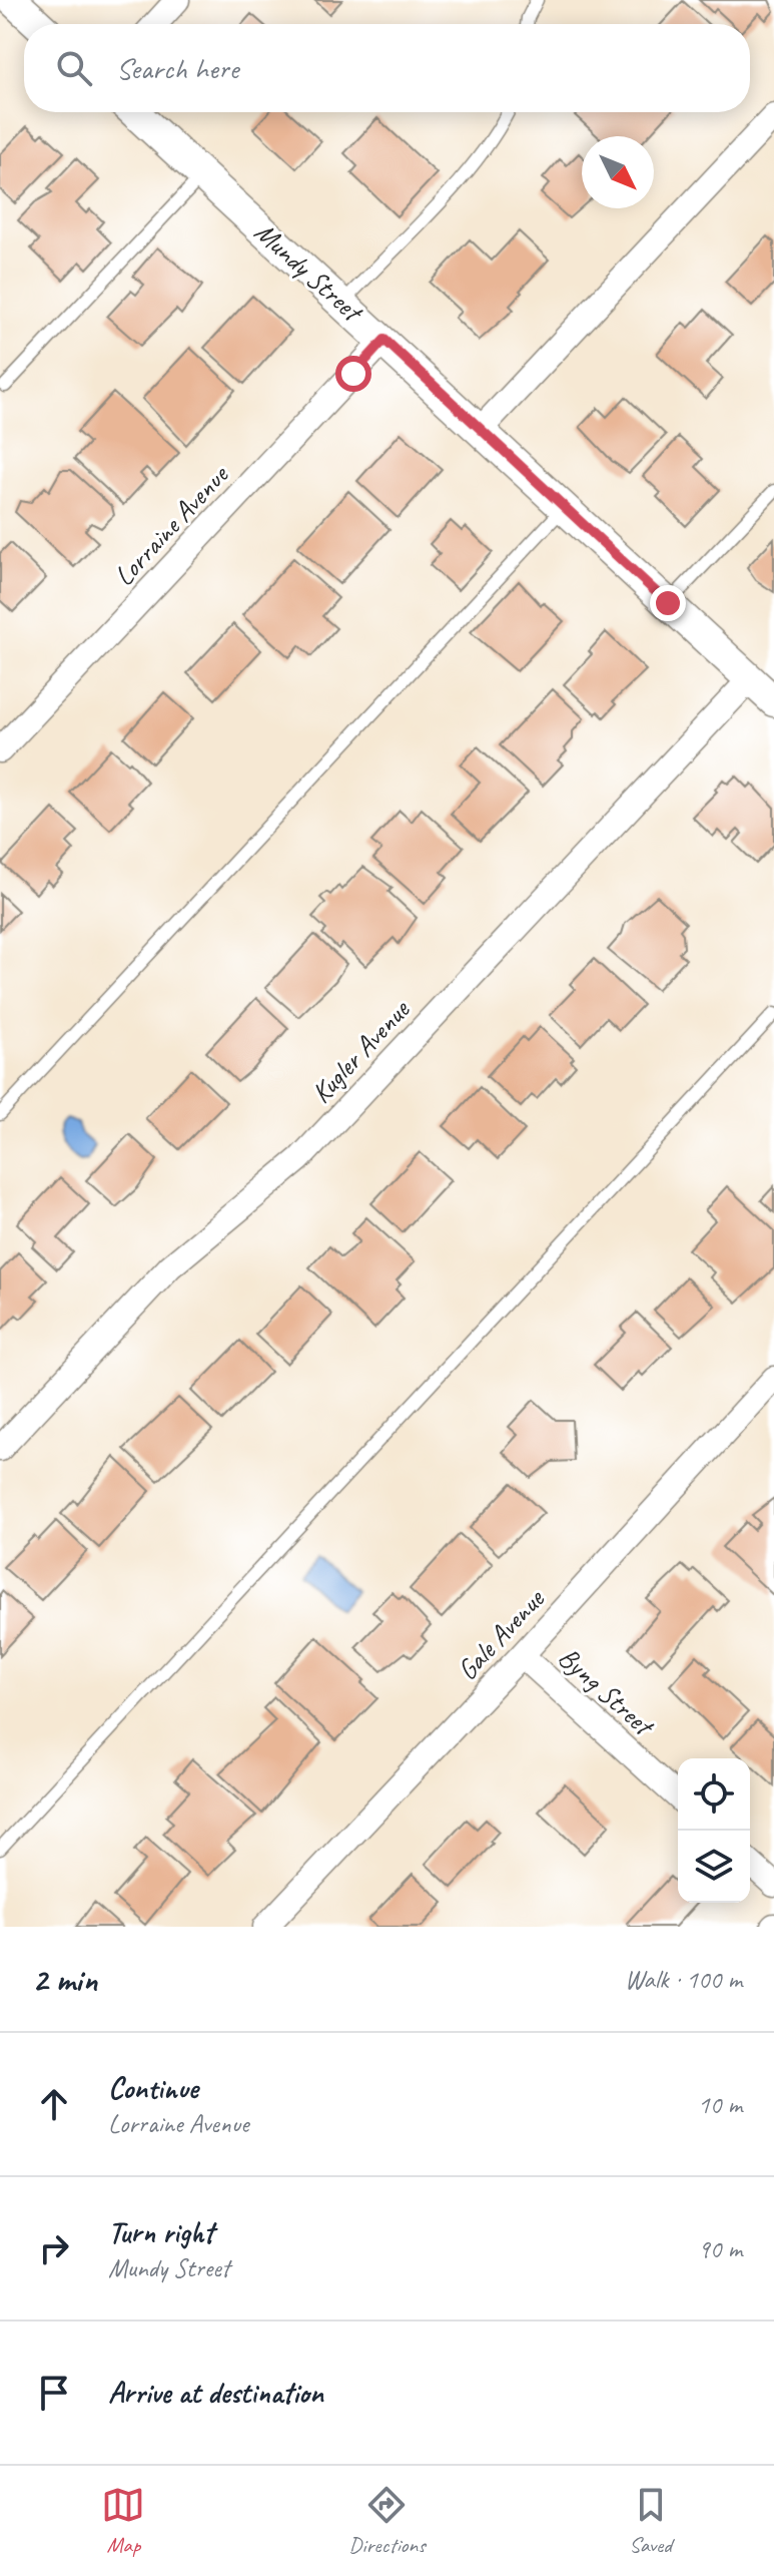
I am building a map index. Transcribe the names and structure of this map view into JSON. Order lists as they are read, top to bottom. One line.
{"streets":{"street":["Mundy Street","Lorraine Avenue","Kugler Avenue","Gale Avenue","Byng Street"]},"crossings":[["Mundy Street","Lorraine Avenue"],["Mundy Street","Kugler Avenue"],["Gale Avenue","Byng Street"]],"north":"bottom right","page":{"search":"Search here","heading":["2 min","Walk · 100 m"],"list":[["Continue","Lorraine Avenue","10 m"],["Turn right","Mundy Street","90 m"],"Arrive at destination"],"nav":["Map","Directions","Saved"]}}
